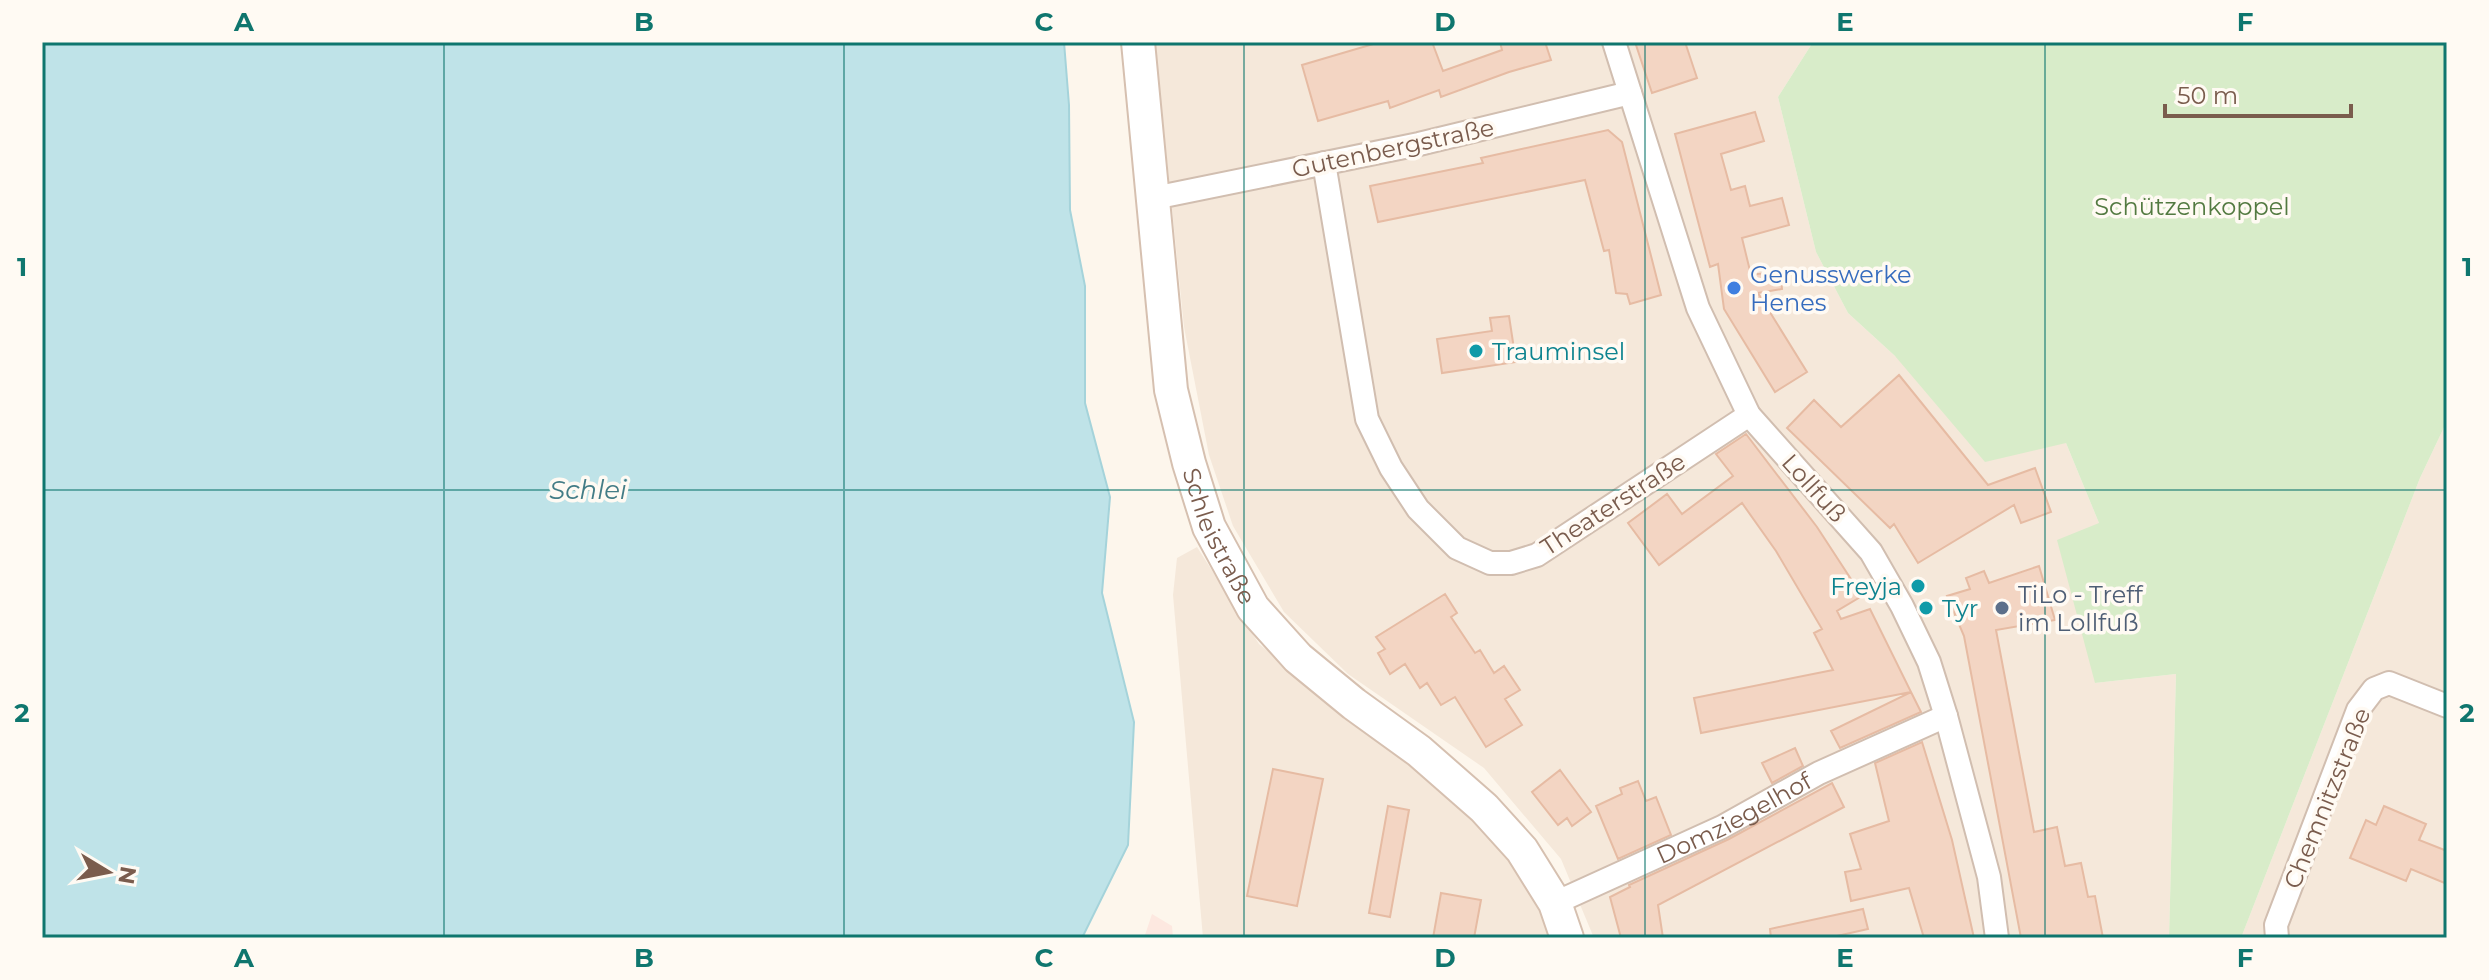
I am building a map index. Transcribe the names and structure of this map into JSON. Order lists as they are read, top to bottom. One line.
{"streets":{"street":["Gutenbergstraße","Lollfuß","Theaterstraße","Schleistraße","Chemnitzstraße","Domziegelhof"]},"crossings":[["Gutenbergstraße","Lollfuß"],["Gutenbergstraße","Theaterstraße"],["Gutenbergstraße","Schleistraße"],["Lollfuß","Theaterstraße"],["Lollfuß","Domziegelhof"],["Schleistraße","Domziegelhof"]],"water":["Schlei"],"parks":["Schützenkoppel"],"places":["Genusswerke Henes","Trauminsel","Freyja","Tyr","TiLo - Treff im Lollfuß"],"scale_bar":"50 m","north":"right","grid":{"columns":["A","B","C","D","E","F"],"rows":["1","2"]}}
